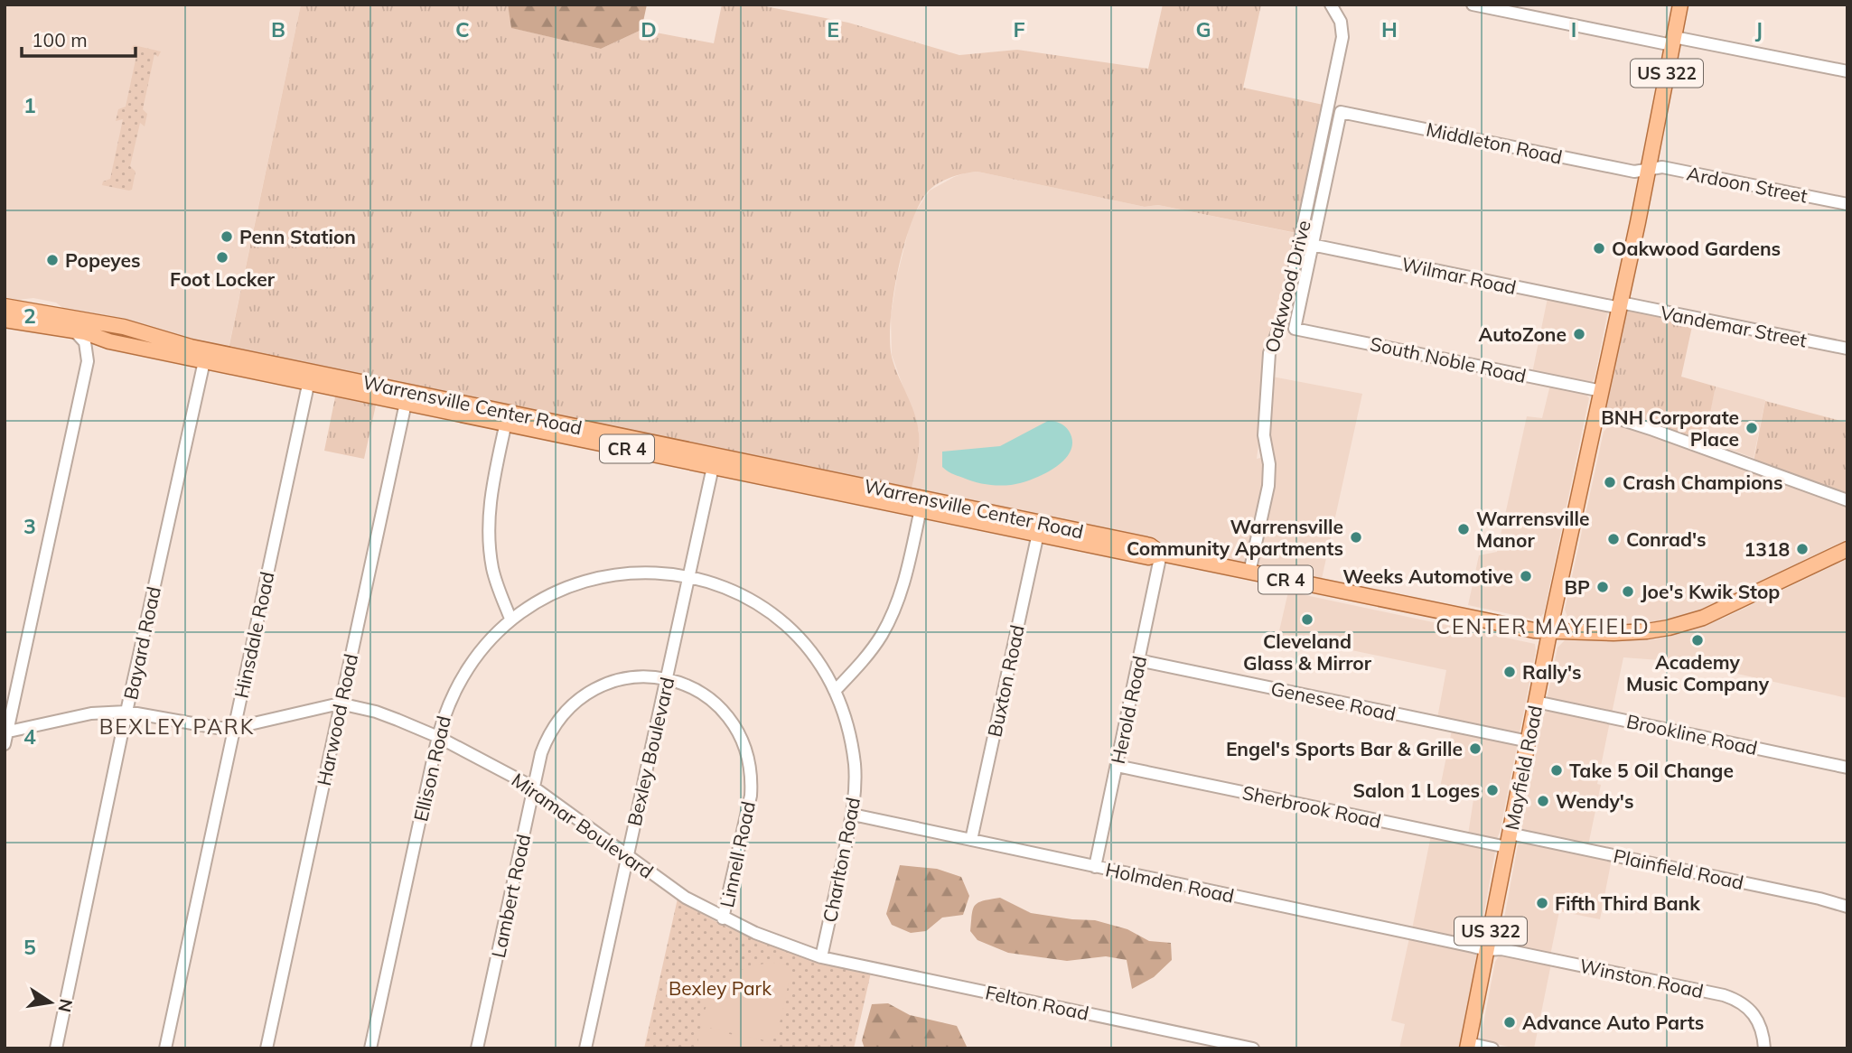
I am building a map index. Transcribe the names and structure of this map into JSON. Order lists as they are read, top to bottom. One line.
{"streets":{"main road":["US 322","Warrensville Center Road","CR 4","Mayfield Road"],"street":["Middleton Road","Ardoon Street","Wilmar Road","Oakwood Drive","Vandemar Street","South Noble Road","Hinsdale Road","Bayard Road","Buxton Road","Genesee Road","Herold Road","Harwood Road","Brookline Road","Bexley Boulevard","Ellison Road","Sherbrook Road","Miramar Boulevard","Linnell Road","Charlton Road","Plainfield Road","Holmden Road","Lambert Road","Winston Road","Felton Road"]},"crossings":[["Middleton Road","Ardoon Street"],["Middleton Road","Wilmar Road"],["Middleton Road","South Noble Road"],["Middleton Road","Mayfield Road"],["Ardoon Street","Mayfield Road"],["Wilmar Road","Oakwood Drive"],["Wilmar Road","Vandemar Street"],["Wilmar Road","South Noble Road"],["Wilmar Road","Mayfield Road"],["Oakwood Drive","Warrensville Center Road"],["Vandemar Street","Mayfield Road"],["South Noble Road","Mayfield Road"],["Warrensville Center Road","Hinsdale Road"],["Warrensville Center Road","Bayard Road"],["Warrensville Center Road","Buxton Road"],["Warrensville Center Road","Herold Road"],["Warrensville Center Road","Harwood Road"],["Warrensville Center Road","Bexley Boulevard"],["Warrensville Center Road","Mayfield Road"],["Hinsdale Road","Miramar Boulevard"],["Bayard Road","Miramar Boulevard"],["Buxton Road","Holmden Road"],["Genesee Road","Herold Road"],["Genesee Road","Mayfield Road"],["Herold Road","Sherbrook Road"],["Herold Road","Holmden Road"],["Harwood Road","Miramar Boulevard"],["Brookline Road","Mayfield Road"],["Bexley Boulevard","Ellison Road"],["Bexley Boulevard","Miramar Boulevard"],["Bexley Boulevard","Linnell Road"],["Bexley Boulevard","Charlton Road"],["Bexley Boulevard","Lambert Road"],["Mayfield Road","Sherbrook Road"],["Mayfield Road","Plainfield Road"],["Mayfield Road","Holmden Road"],["Mayfield Road","Winston Road"],["Ellison Road","Miramar Boulevard"],["Ellison Road","Charlton Road"],["Sherbrook Road","Plainfield Road"],["Miramar Boulevard","Linnell Road"],["Miramar Boulevard","Charlton Road"],["Miramar Boulevard","Lambert Road"],["Miramar Boulevard","Felton Road"],["Linnell Road","Lambert Road"],["Charlton Road","Holmden Road"],["Charlton Road","Felton Road"],["Holmden Road","Winston Road"]],"districts":["CENTER MAYFIELD","BEXLEY PARK"],"parks":["Bexley Park"],"places":["Penn Station","Oakwood Gardens","Foot Locker","Popeyes","AutoZone","BNH Corporate Place","Crash Champions","Warrensville Manor","Warrensville Community Apartments","Conrad's","1318","Weeks Automotive","BP","Joe's Kwik Stop","Cleveland Glass & Mirror","Academy Music Company","Rally's","Engel's Sports Bar & Grille","Take 5 Oil Change","Salon 1 Loges","Wendy's","Fifth Third Bank","Advance Auto Parts"],"scale_bar":"100 m","north":"right","grid":{"columns":["B","C","D","E","F","G","H","I","J"],"rows":["1","2","3","4","5"]}}
